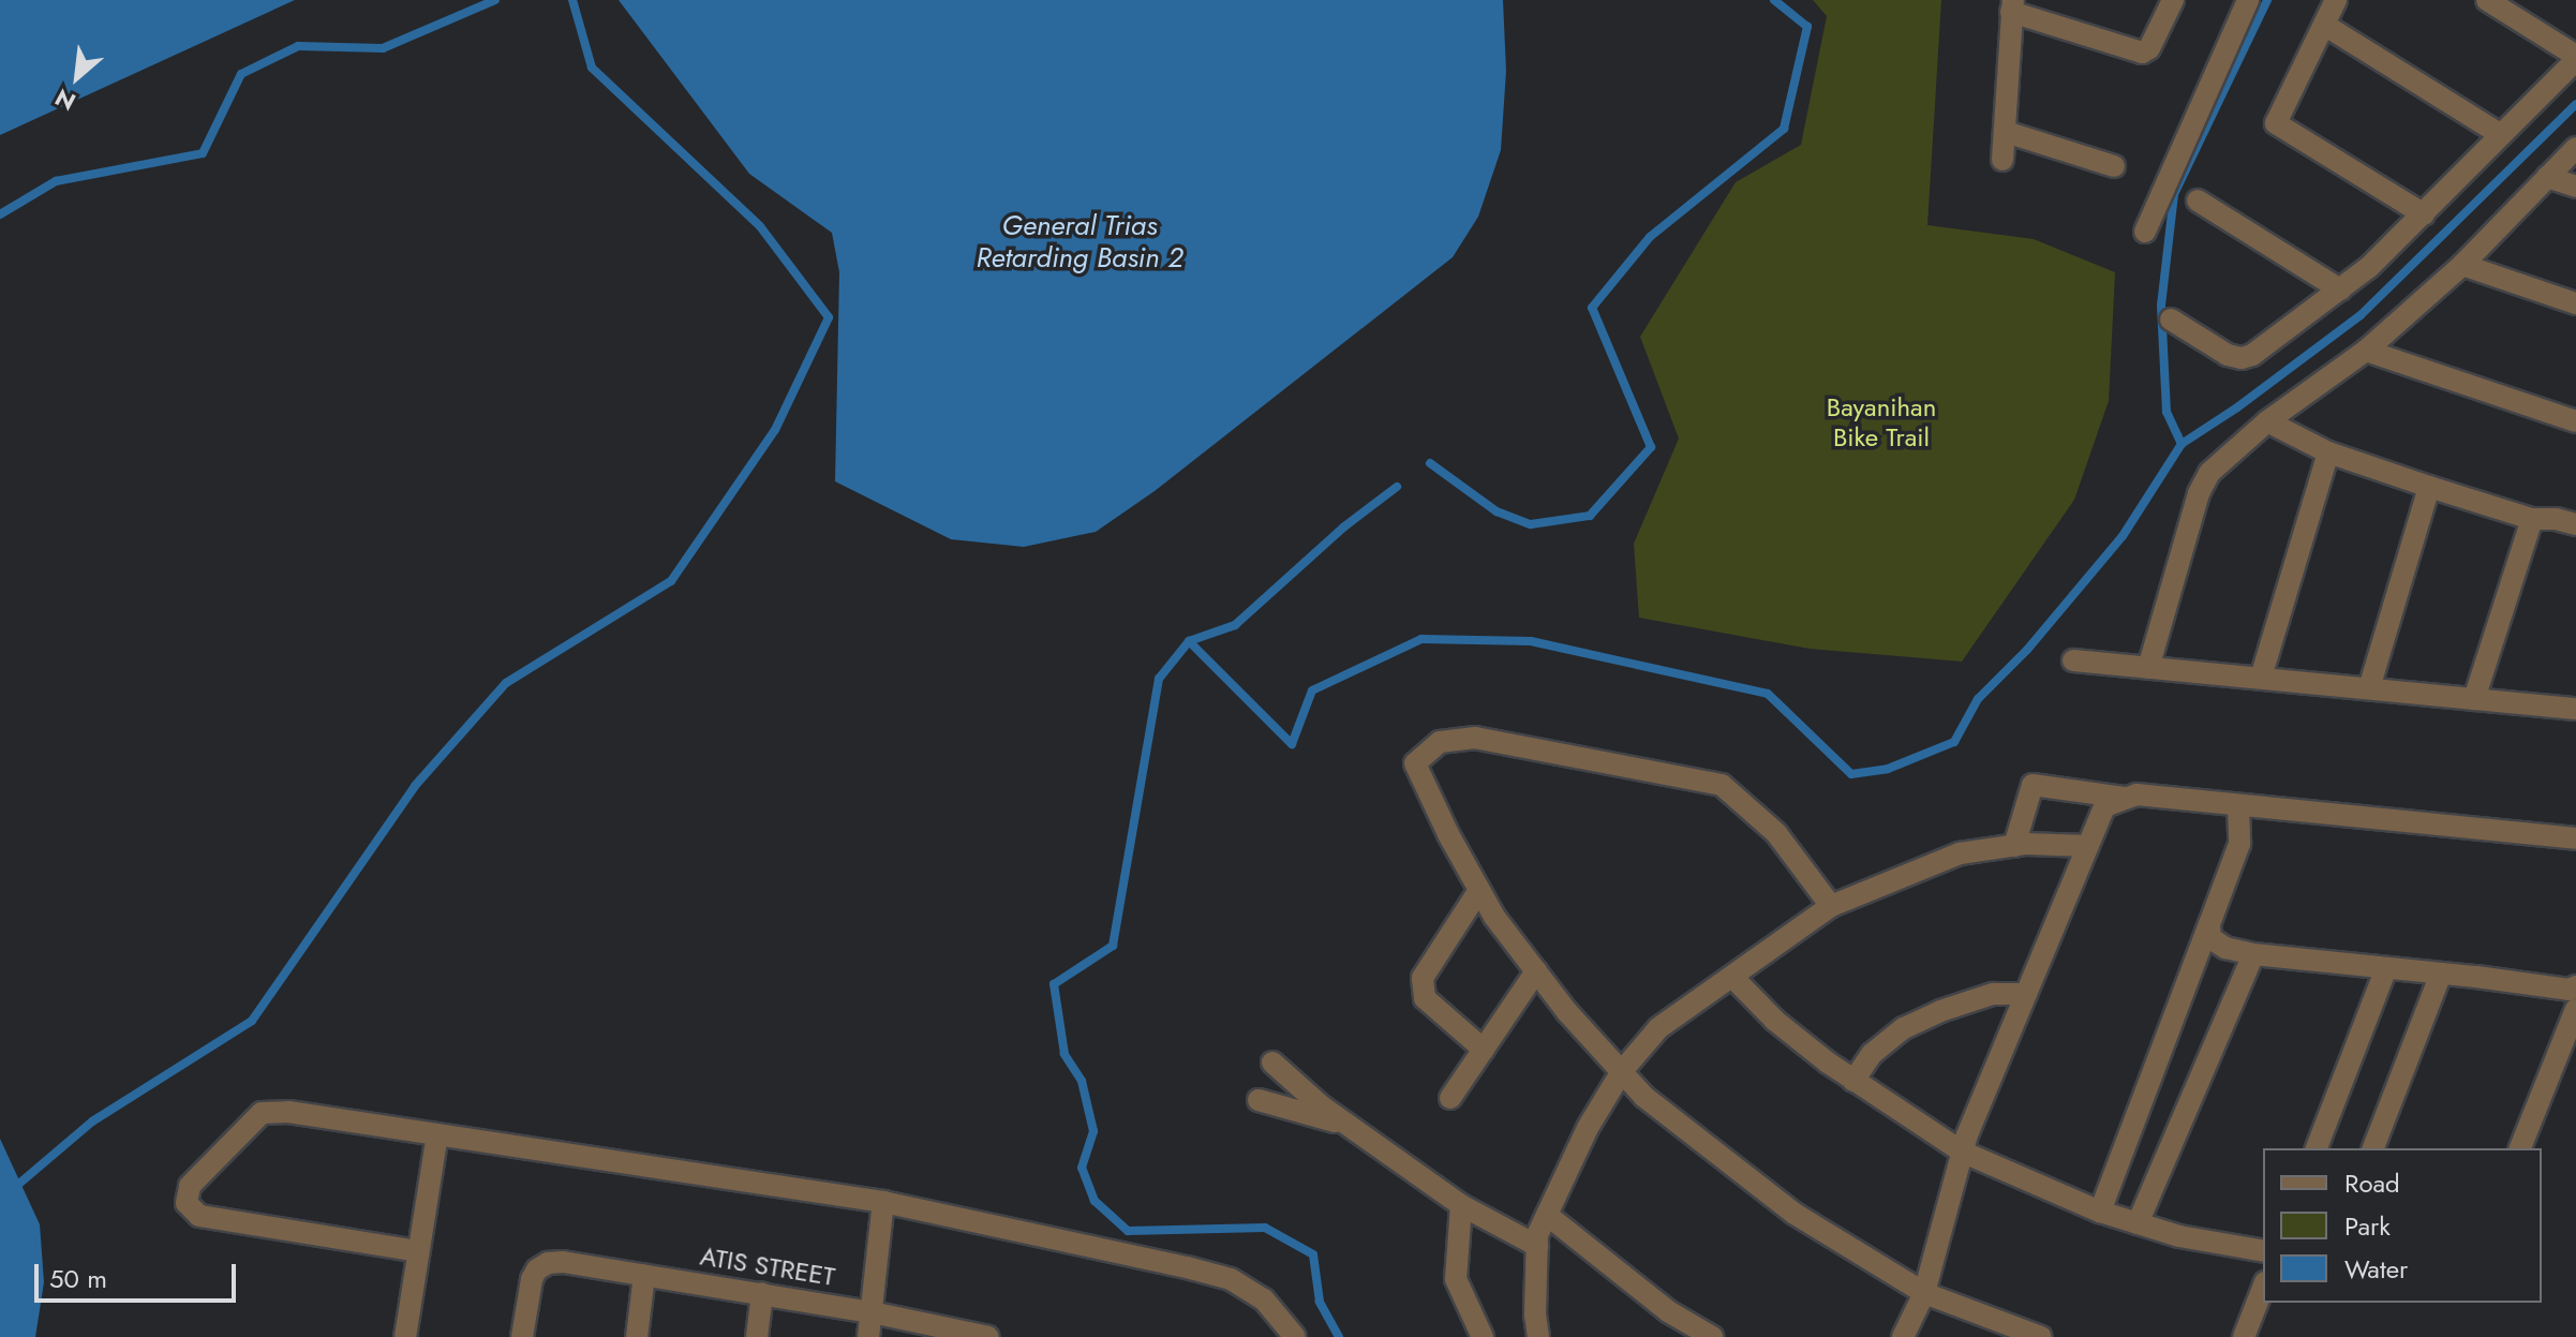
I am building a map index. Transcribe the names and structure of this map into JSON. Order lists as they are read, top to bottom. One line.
{"streets":{"street":["ATIS STREET"]},"water":["General Trias Retarding Basin 2"],"parks":["Bayanihan Bike Trail"],"legend":["Road","Park","Water"],"scale_bar":"50 m","north":"bottom left"}
